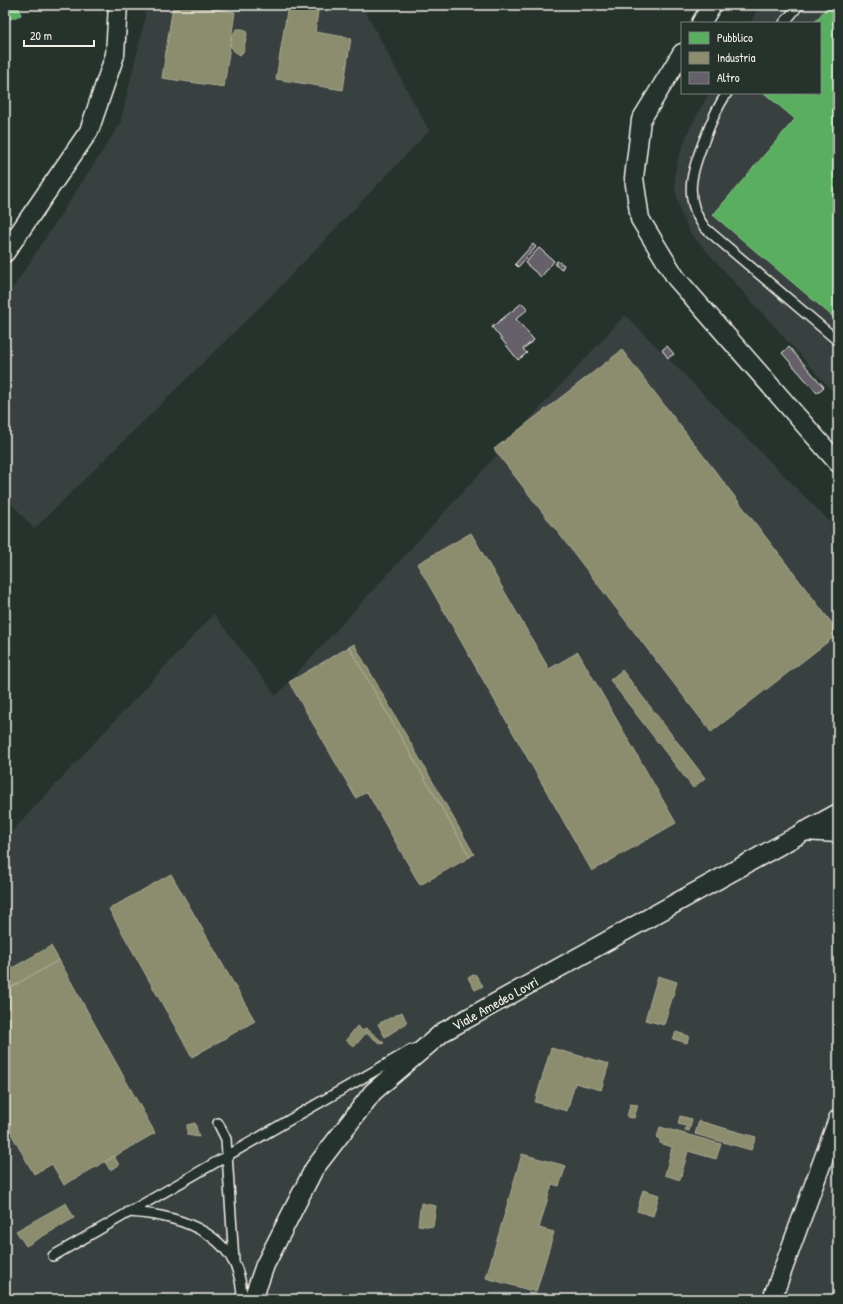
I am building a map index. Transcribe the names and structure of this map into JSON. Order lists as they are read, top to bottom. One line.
{"streets":{"street":["Viale Amedeo Lovri"]},"legend":["Pubblico","Industria","Altro"],"scale_bar":"20 m"}
